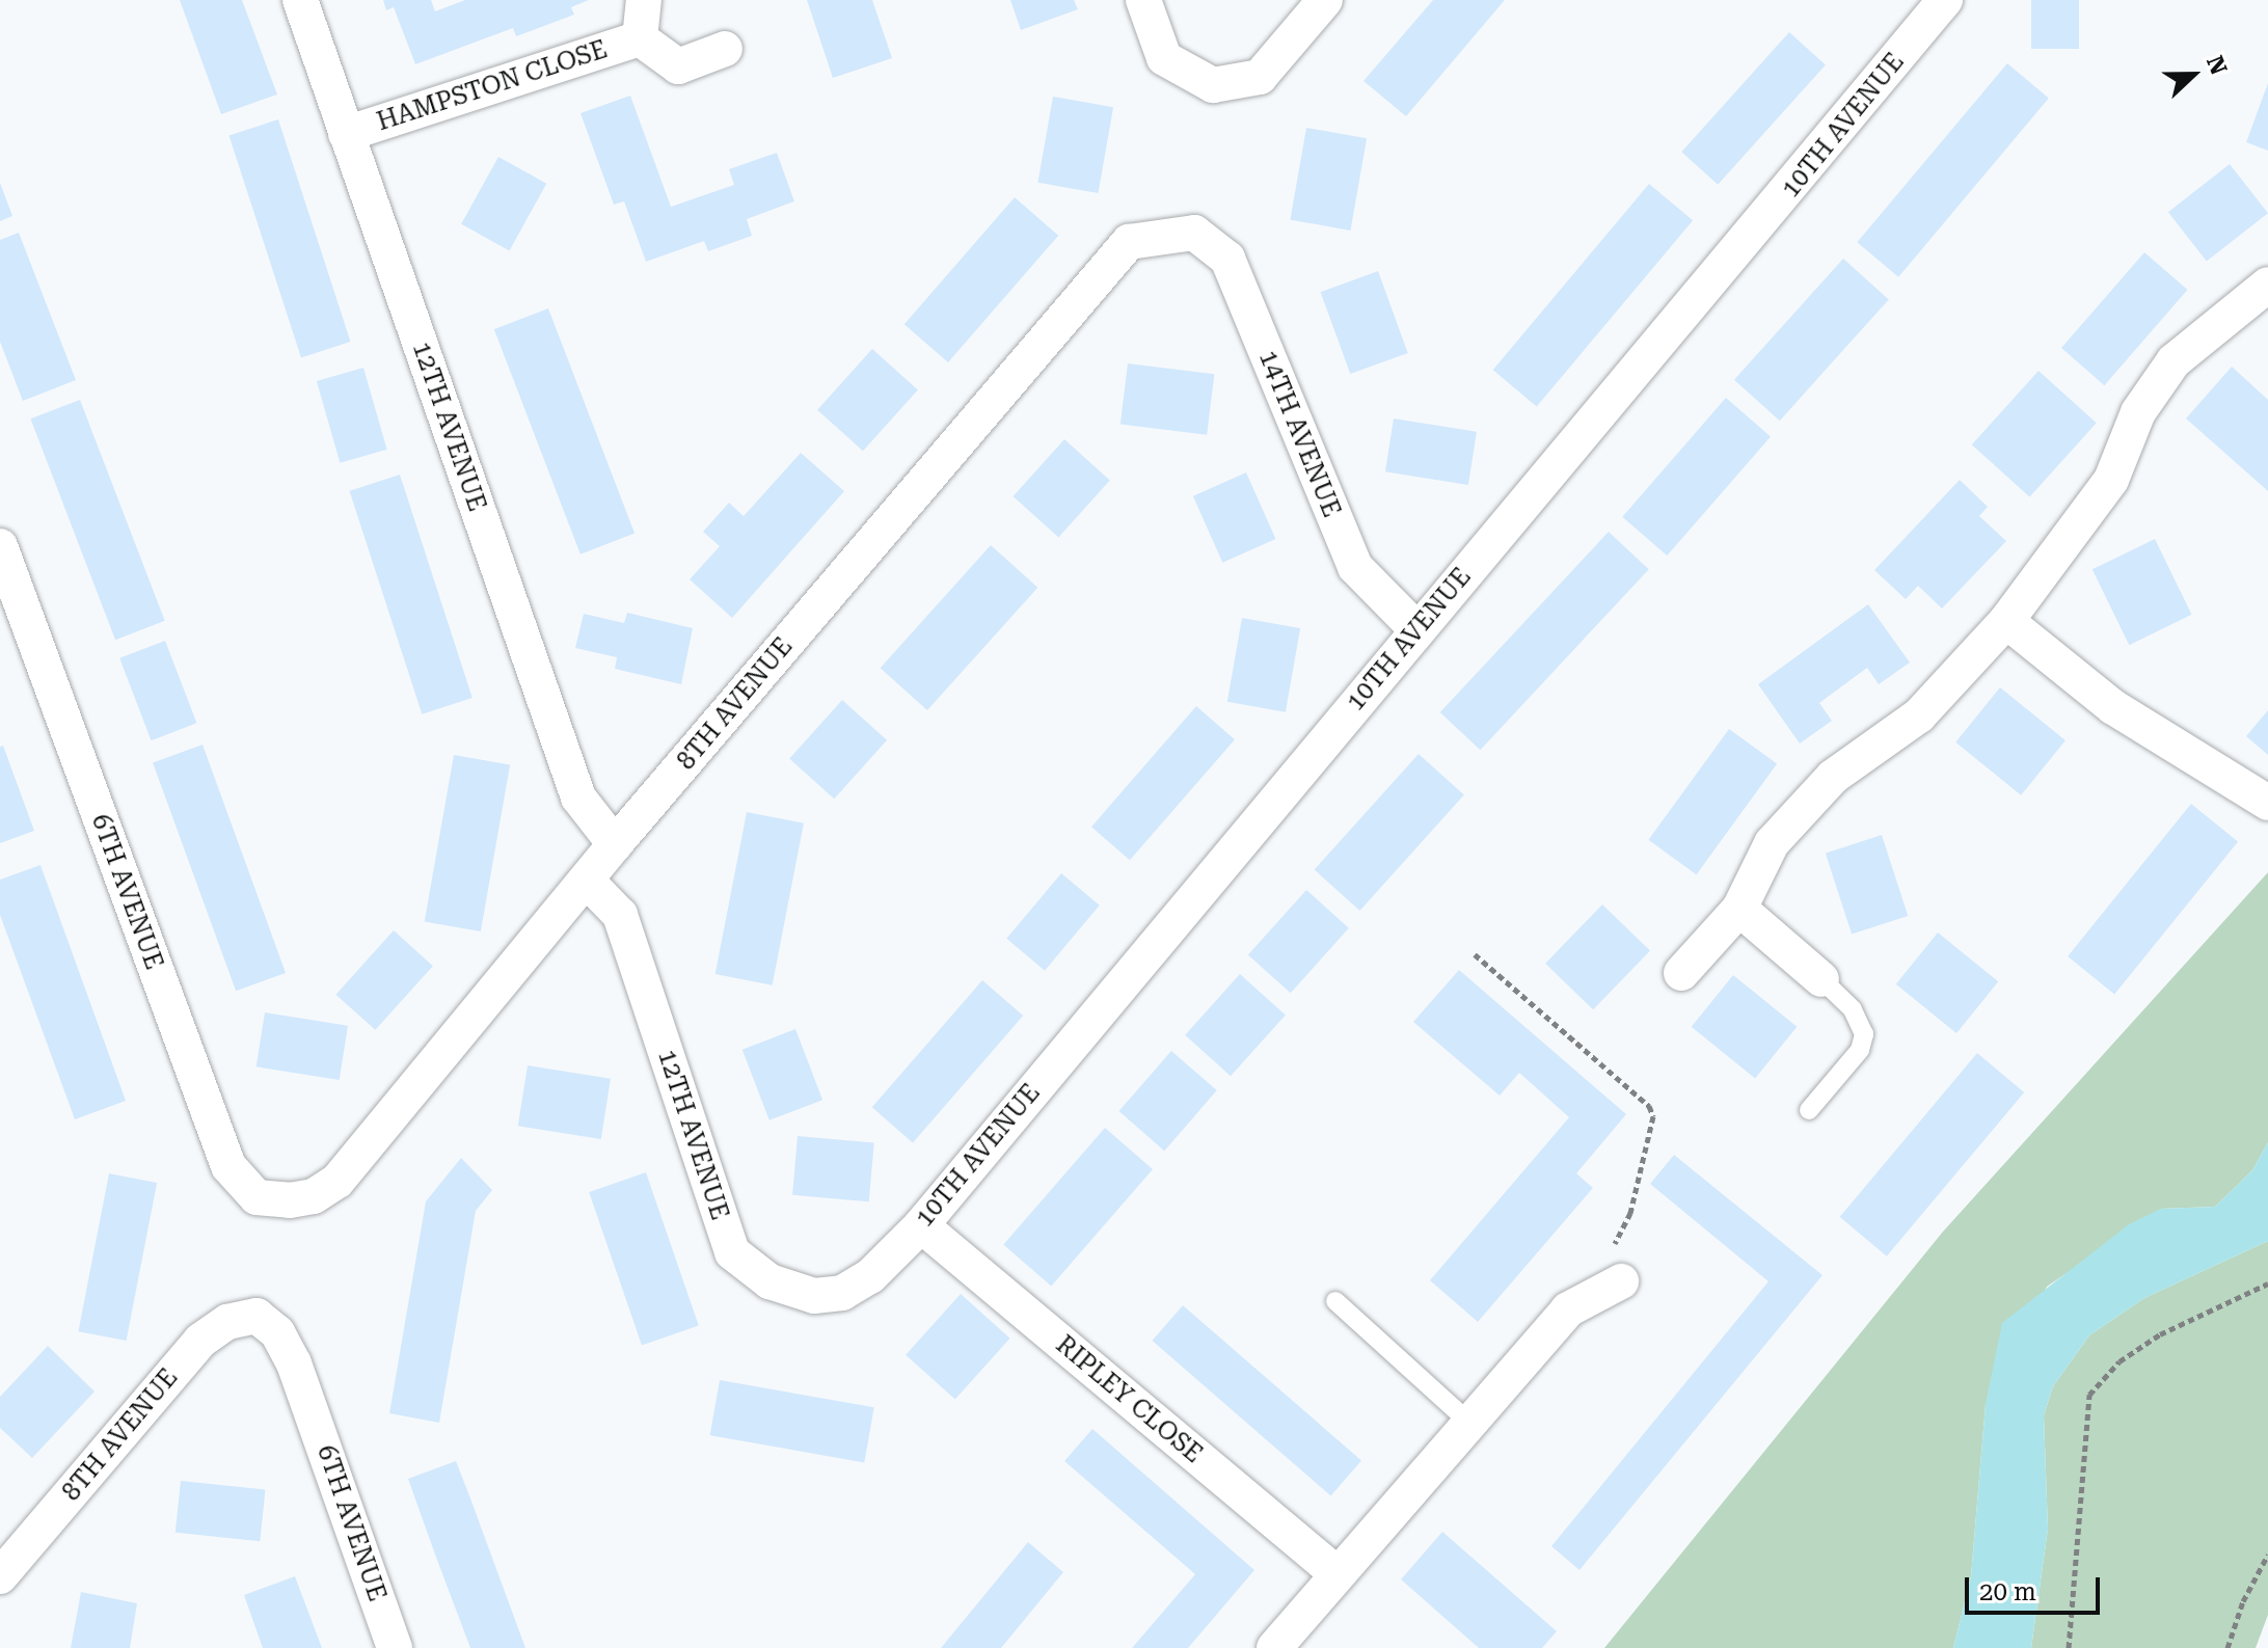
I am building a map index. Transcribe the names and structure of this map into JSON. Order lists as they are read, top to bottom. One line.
{"streets":{"street":["HAMPSTON CLOSE","10TH AVENUE","12TH AVENUE","14TH AVENUE","8TH AVENUE","6TH AVENUE","RIPLEY CLOSE"]},"crossings":[["HAMPSTON CLOSE","12TH AVENUE"],["10TH AVENUE","12TH AVENUE"],["10TH AVENUE","14TH AVENUE"],["10TH AVENUE","RIPLEY CLOSE"],["12TH AVENUE","8TH AVENUE"],["14TH AVENUE","8TH AVENUE"],["8TH AVENUE","6TH AVENUE"]],"scale_bar":"20 m","north":"right"}
